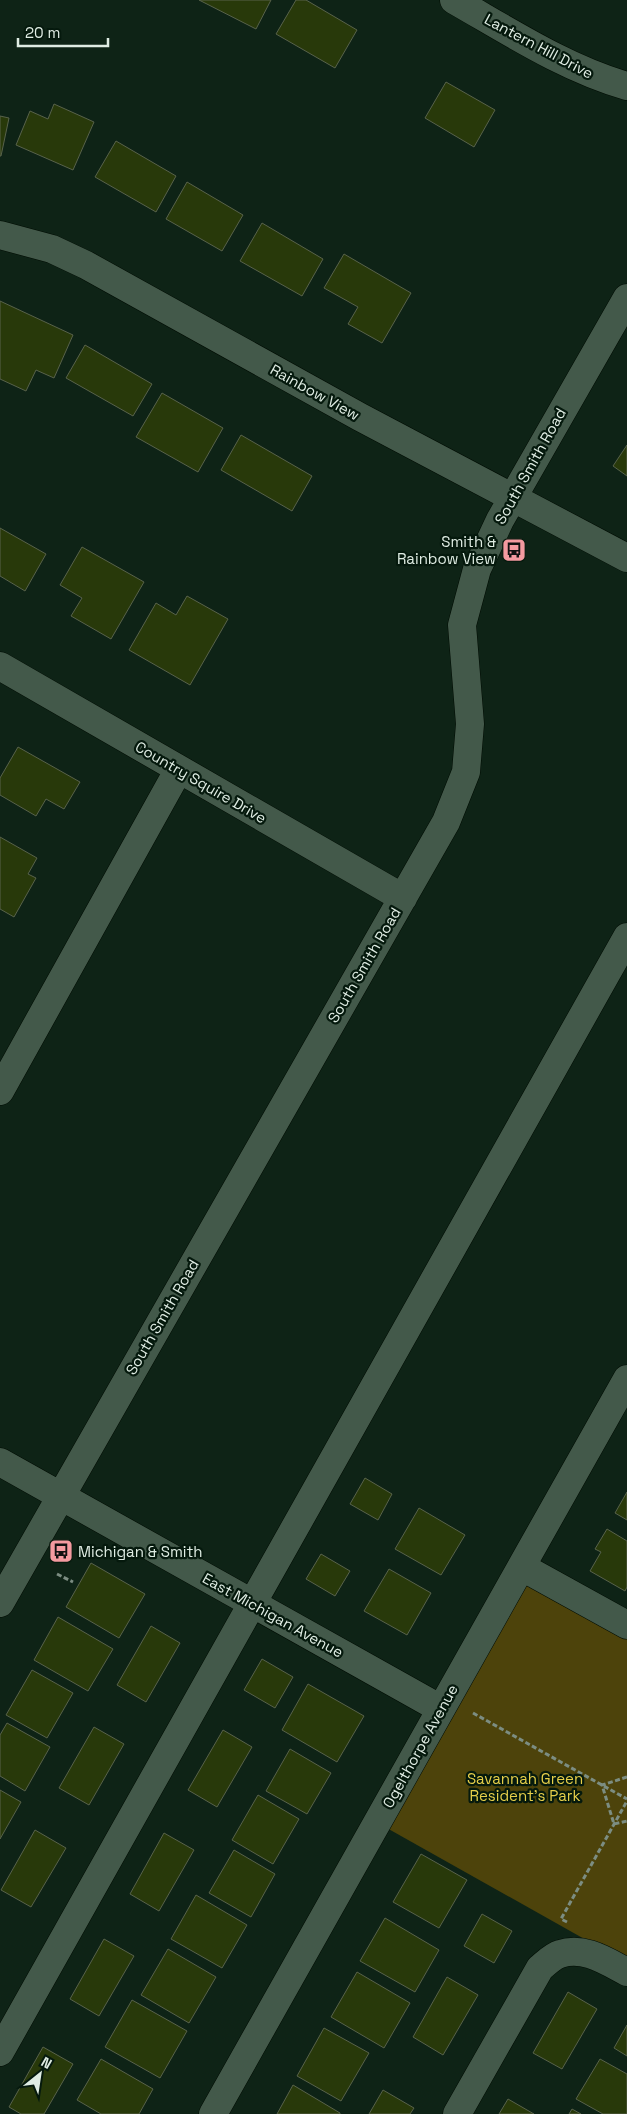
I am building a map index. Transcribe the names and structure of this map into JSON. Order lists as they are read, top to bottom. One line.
{"streets":{"street":["Lantern Hill Drive","Rainbow View","South Smith Road","Country Squire Drive","East Michigan Avenue","Ogelthorpe Avenue"]},"crossings":[["Rainbow View","South Smith Road"],["South Smith Road","Country Squire Drive"],["South Smith Road","East Michigan Avenue"],["East Michigan Avenue","Ogelthorpe Avenue"]],"parks":["Savannah Green Resident's Park"],"places":{"bus stop":["Smith & Rainbow View","Michigan & Smith"]},"scale_bar":"20 m","north":"top right"}
